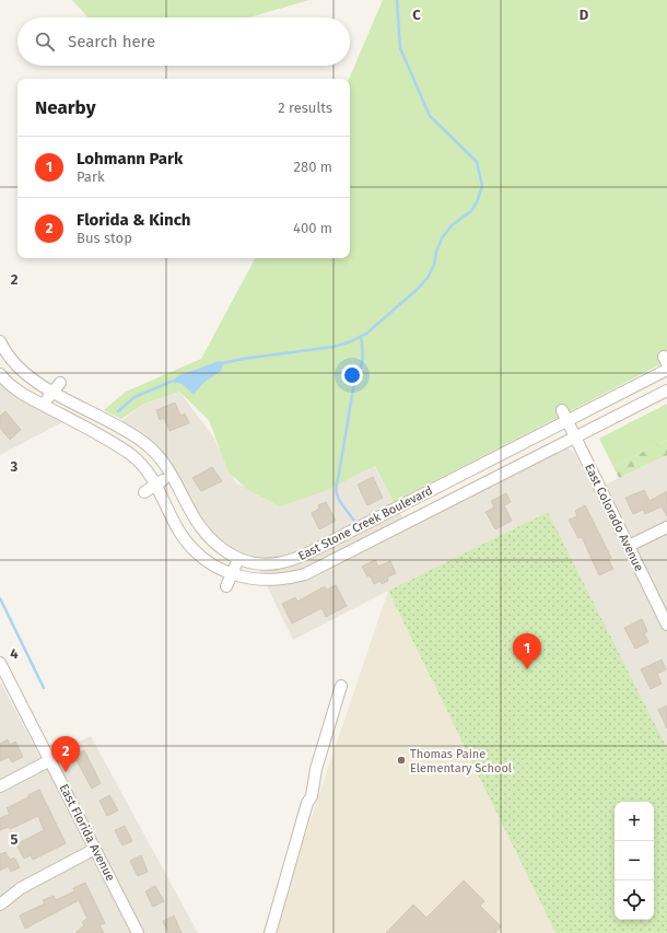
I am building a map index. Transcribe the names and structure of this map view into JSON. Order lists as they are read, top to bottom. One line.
{"streets":{"street":["East Colorado Avenue","East Stone Creek Boulevard","East Florida Avenue"]},"crossings":[["East Colorado Avenue","East Stone Creek Boulevard"]],"places":["Thomas Paine Elementary School"],"page":{"search":"Search here","heading":["Nearby","2 results"],"list":[{"mark":"1","name":"Lohmann Park","note":"Park","value":"280 m"},{"mark":"2","name":"Florida & Kinch","note":"Bus stop","value":"400 m"}],"pins":["1","2"],"map_buttons":["+","−"]},"grid":{"columns":["C","D"],"rows":["2","3","4","5"]}}
